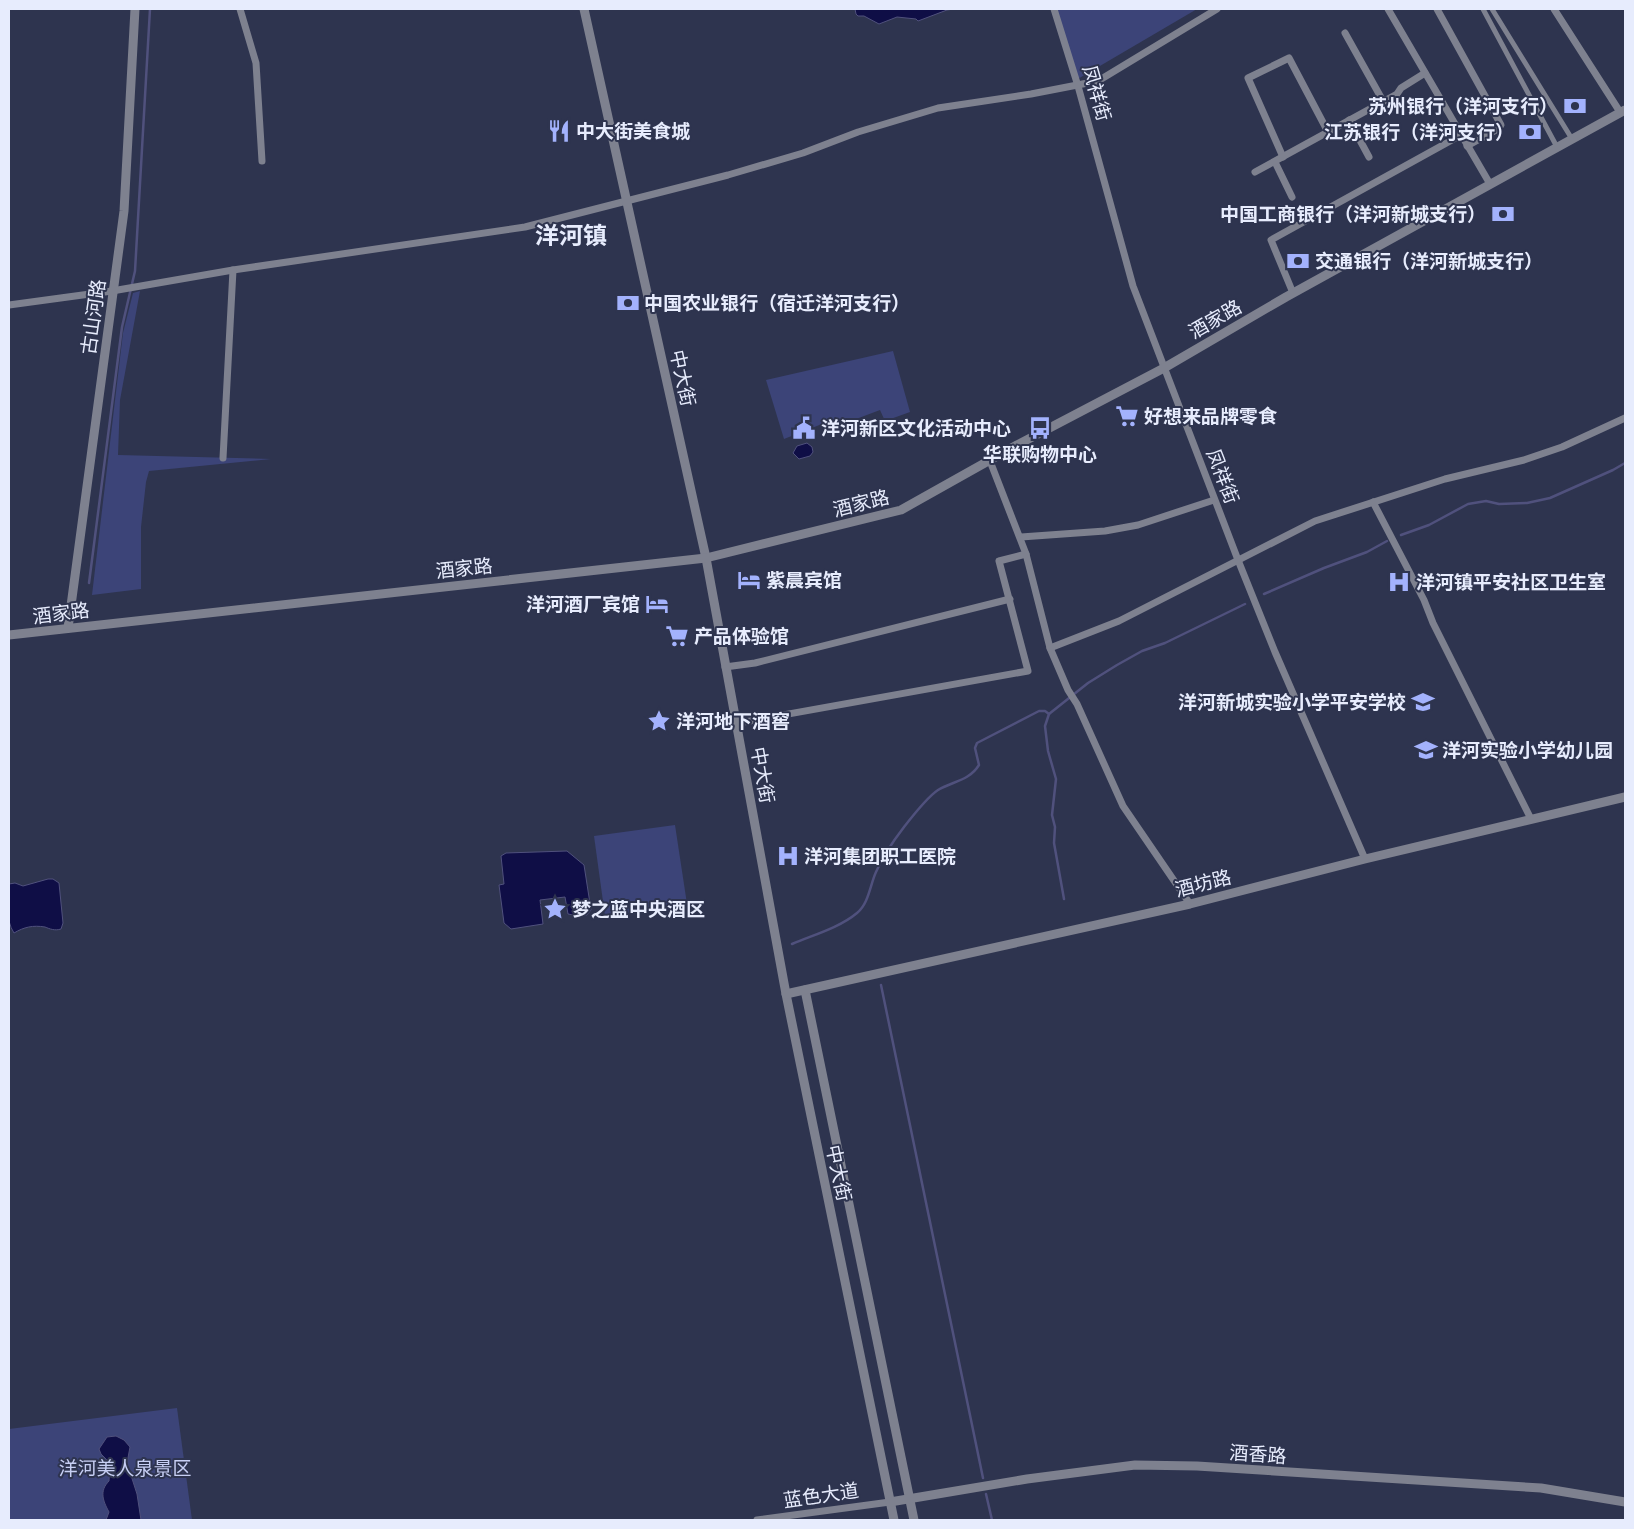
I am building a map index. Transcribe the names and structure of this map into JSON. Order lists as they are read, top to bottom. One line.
{"streets":{"street":["凤祥街","古山河路","酒家路","中大街","酒坊路","酒香路","蓝色大道"]},"crossings":[["凤祥街","酒家路"],["凤祥街","酒坊路"],["古山河路","酒家路"],["酒家路","中大街"],["中大街","酒坊路"],["中大街","酒香路"],["中大街","蓝色大道"],["酒香路","蓝色大道"]],"districts":["洋河镇"],"parks":["洋河美人泉景区"],"places":{"bank":["苏州银行（洋河支行）","江苏银行（洋河支行）","中国工商银行（洋河新城支行）","交通银行（洋河新城支行）","中国农业银行（宿迁洋河支行）"],"restaurant":["中大街美食城"],"supermarket":["好想来品牌零食","产品体验馆"],"public building":["洋河新区文化活动中心"],"bus stop":["华联购物中心"],"hotel":["紫晨宾馆","洋河酒厂宾馆"],"hospital":["洋河镇平安社区卫生室","洋河集团职工医院"],"school or university":["洋河新城实验小学平安学校","洋河实验小学幼儿园"],"place":["洋河地下酒窖","梦之蓝中央酒区"]}}
